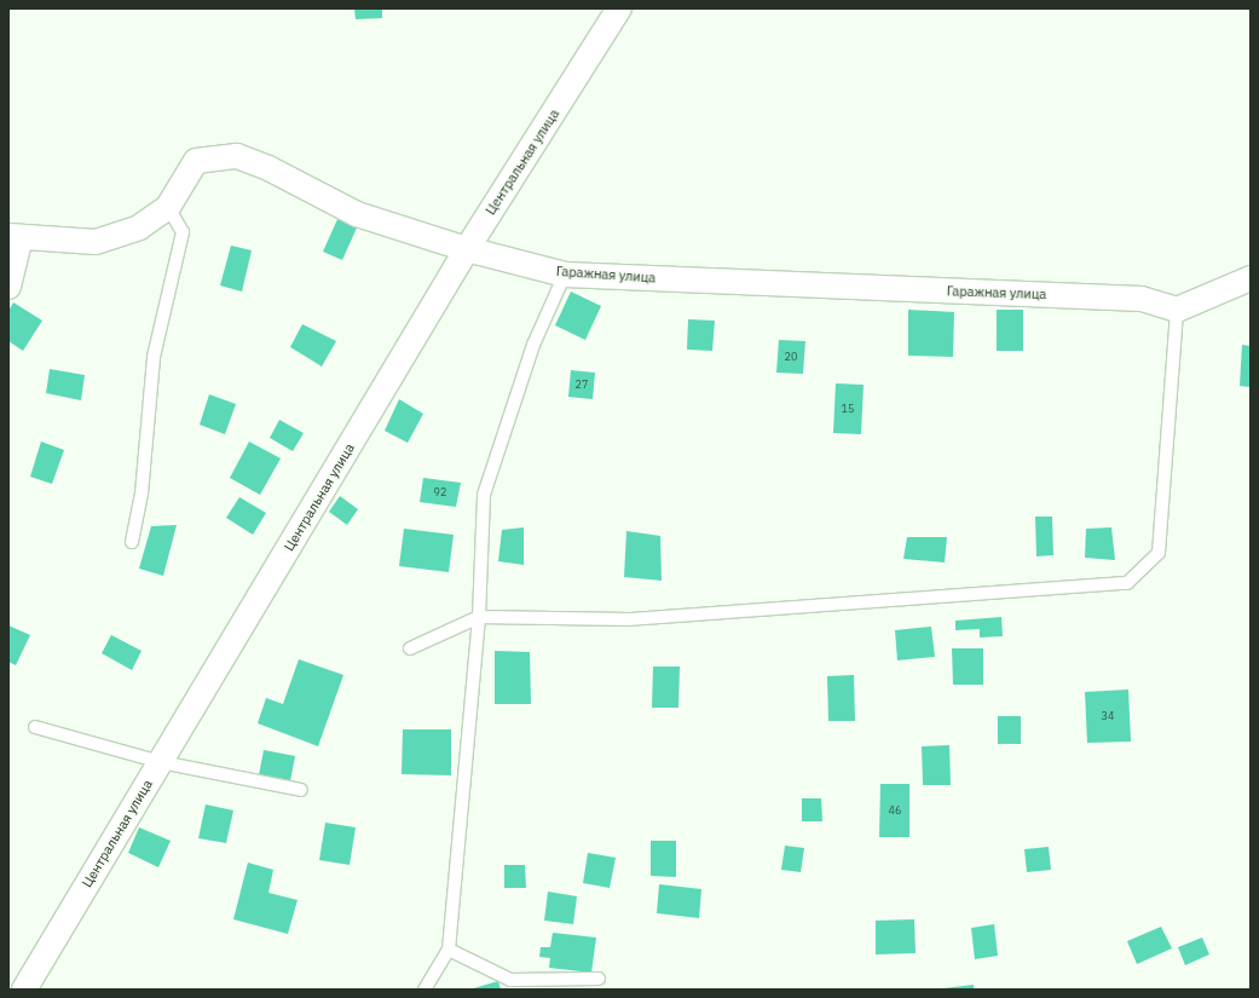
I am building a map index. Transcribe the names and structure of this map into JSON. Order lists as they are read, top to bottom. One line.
{"streets":{"street":["Центральная улица","Гаражная улица"]},"crossings":[["Центральная улица","Гаражная улица"]],"house_numbers":["20","27","15","92","34","46"]}
